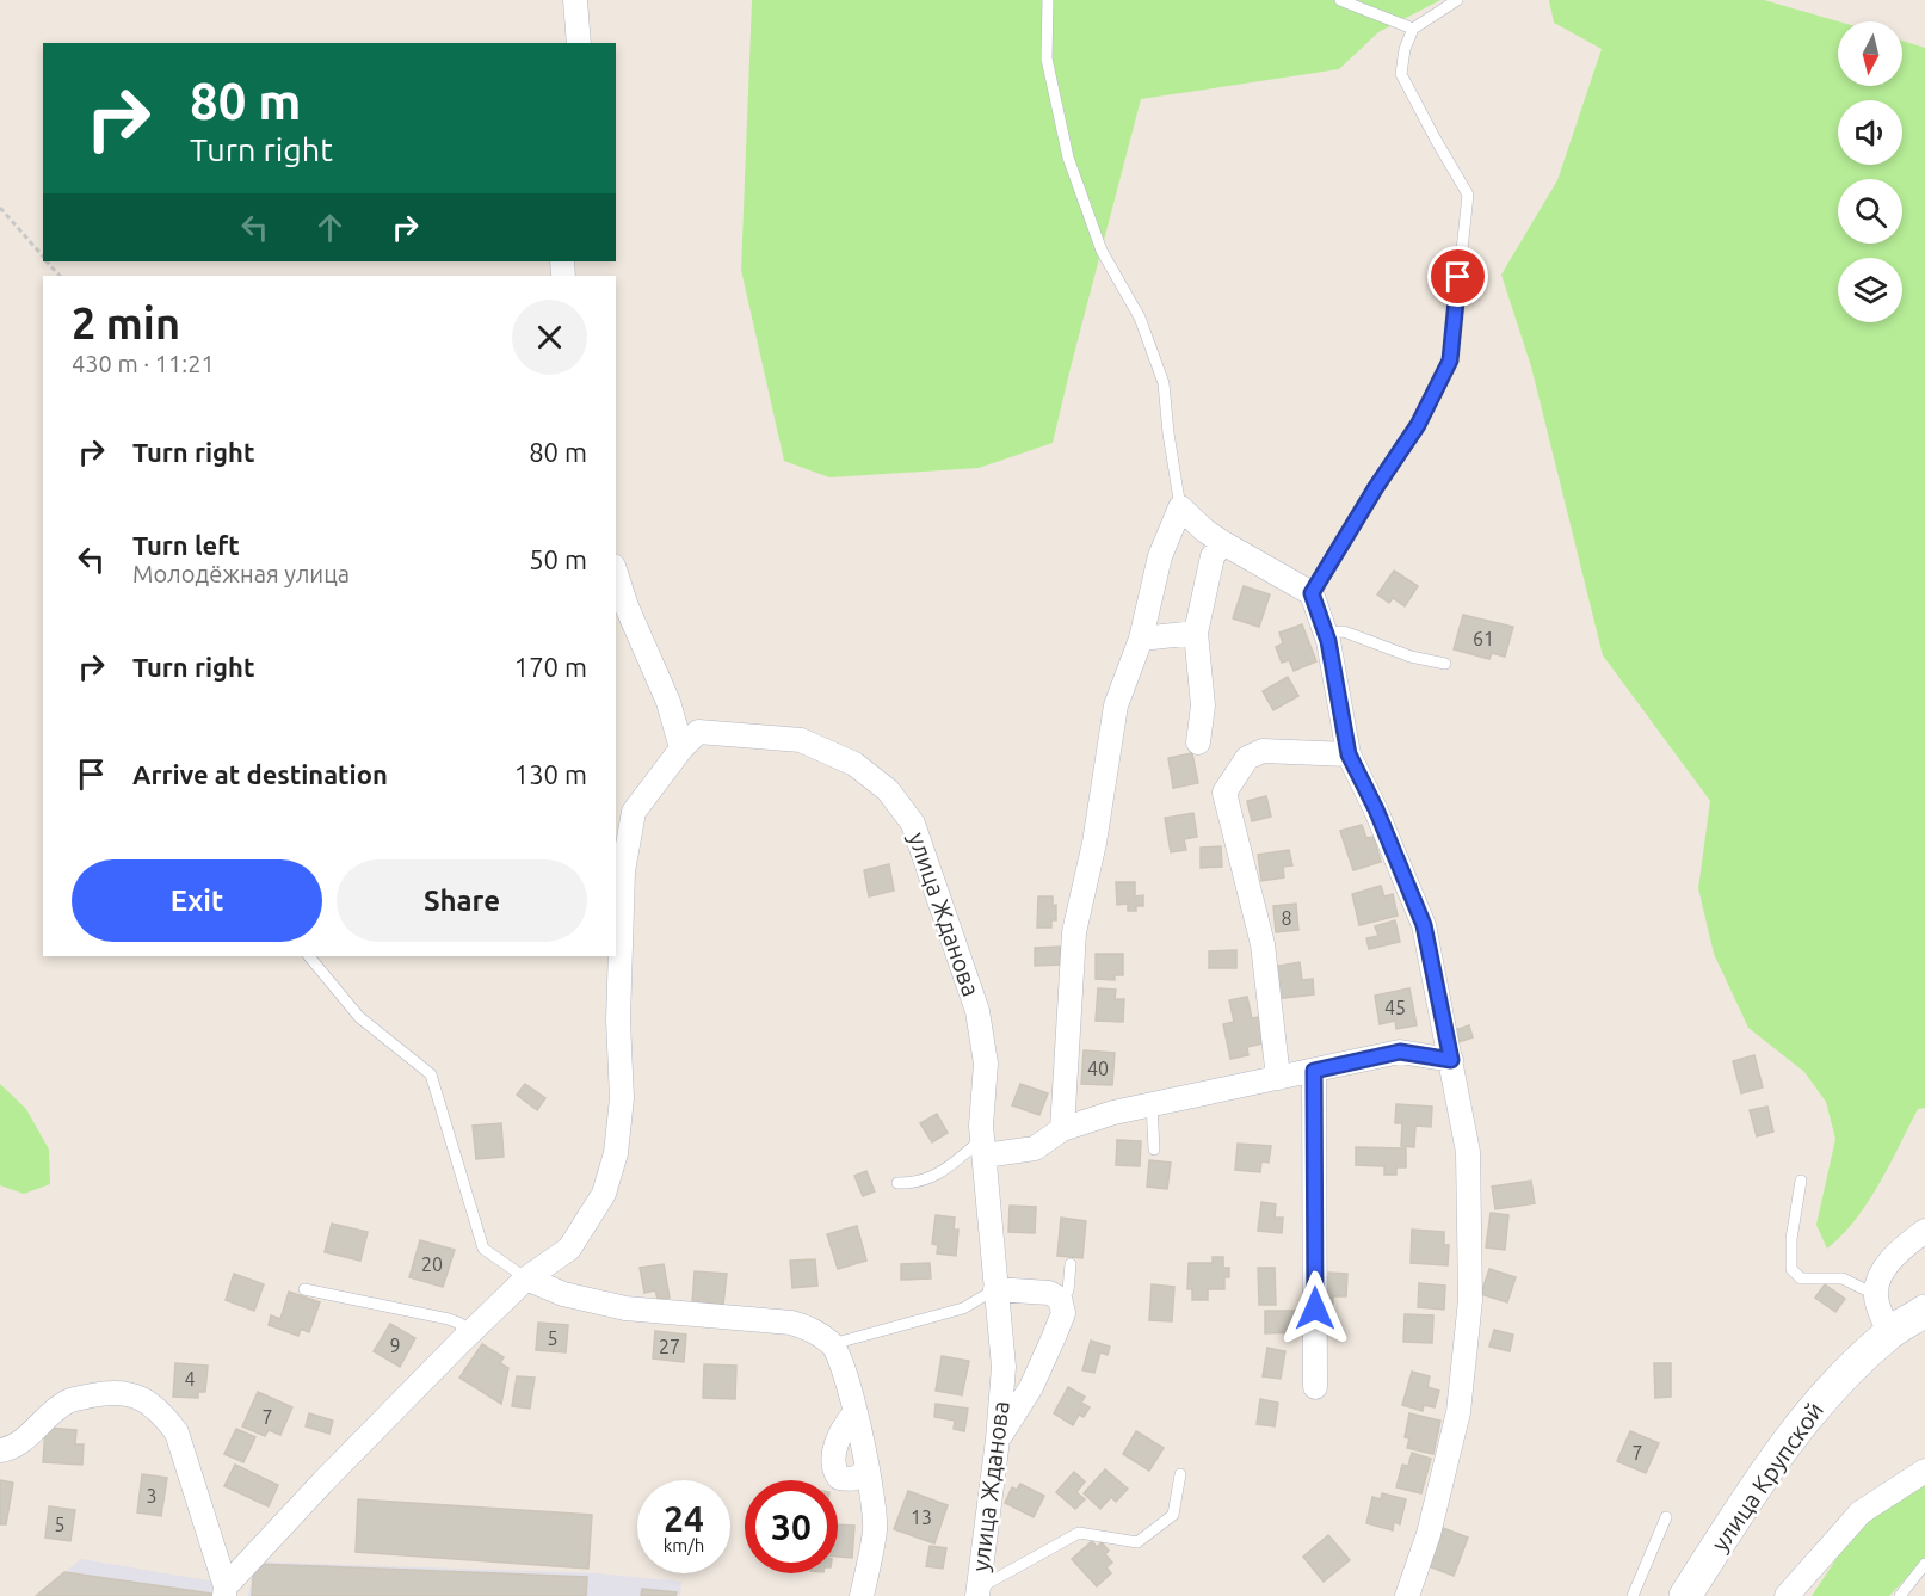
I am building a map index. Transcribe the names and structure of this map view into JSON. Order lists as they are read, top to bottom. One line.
{"streets":{"street":["улица Жданова","улица Крупской"]},"house_numbers":["61","8","45","40","20","5","9","27","4","7","7","3","13","5"],"north":"bottom","page":{"turn":["80 m","Turn right"],"heading":["2 min","430 m · 11:21"],"list":[{"name":"Turn right","value":"80 m"},{"name":"Turn left","note":"Молодёжная улица","value":"50 m"},{"name":"Turn right","value":"170 m"},{"name":"Arrive at destination","value":"130 m"}],"buttons":["Exit","Share"],"speed":"24 km/h","limit":"30"}}
